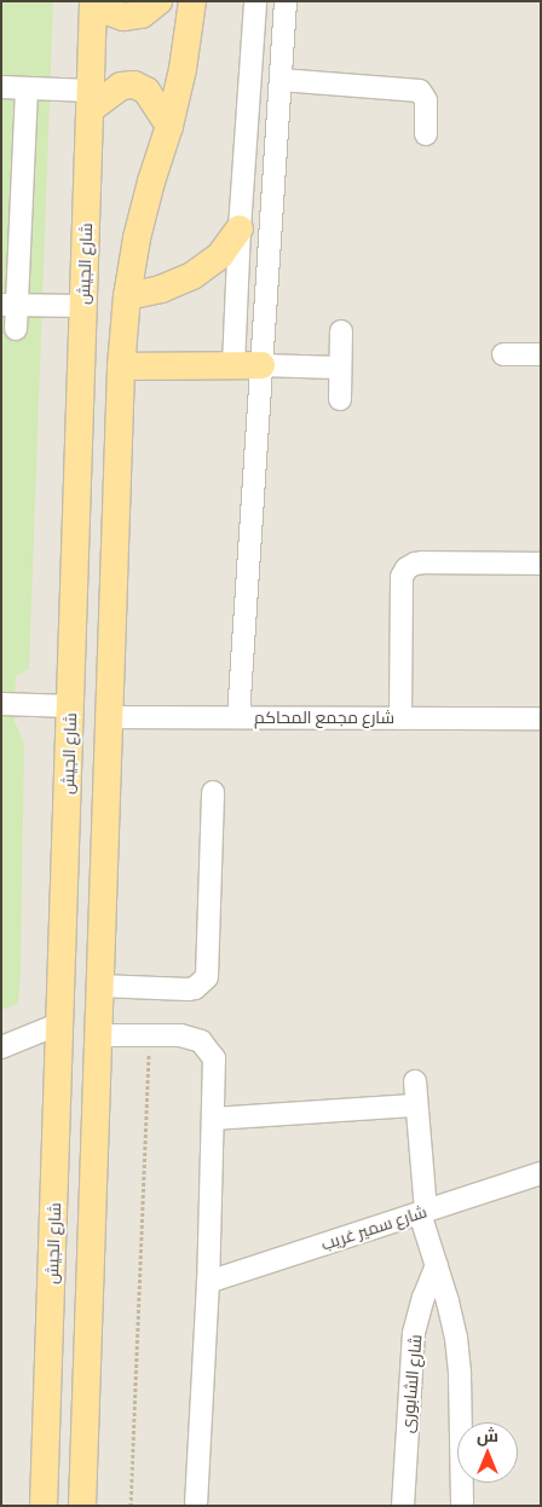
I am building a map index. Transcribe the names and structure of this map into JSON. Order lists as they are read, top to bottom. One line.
{"streets":{"main road":["شارع الجيش"],"street":["شارع مجمع المحاكم","شارع سمير غريب","شارع الشابورى"]},"north":"top"}
